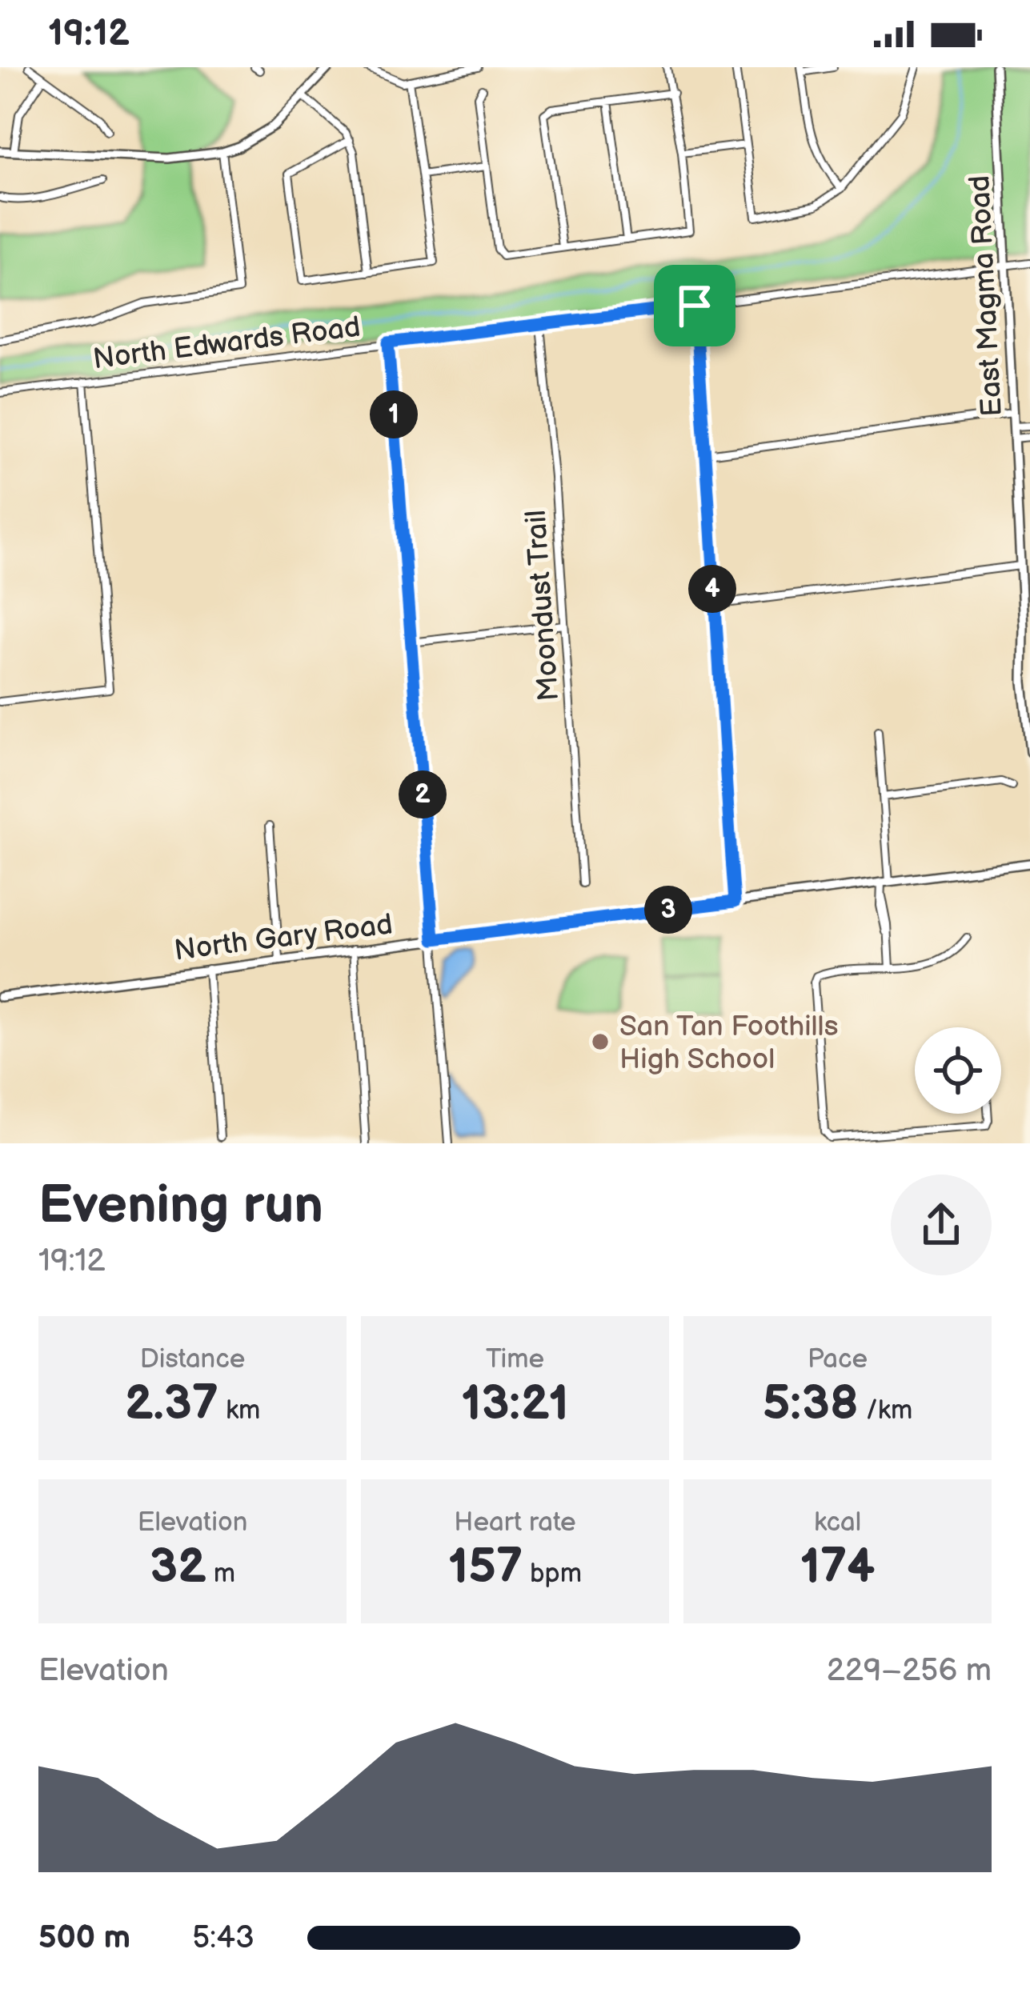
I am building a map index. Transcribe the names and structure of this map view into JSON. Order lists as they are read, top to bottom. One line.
{"streets":{"street":["East Magma Road","North Edwards Road","Moondust Trail","North Gary Road"]},"crossings":[["East Magma Road","North Edwards Road"],["North Edwards Road","Moondust Trail"]],"places":["San Tan Foothills High School"],"page":{"status":"19:12","pins":["1","4","2","3"],"heading":["Evening run","19:12"],"stats":[["Distance","2.37 km"],["Time","13:21"],["Pace","5:38 /km"],["Elevation","32 m"],["Heart rate","157 bpm"],["kcal","174"]],"chart":["Elevation","229–256 m"],"list":[{"name":"500 m","note":"5:43"}]}}
